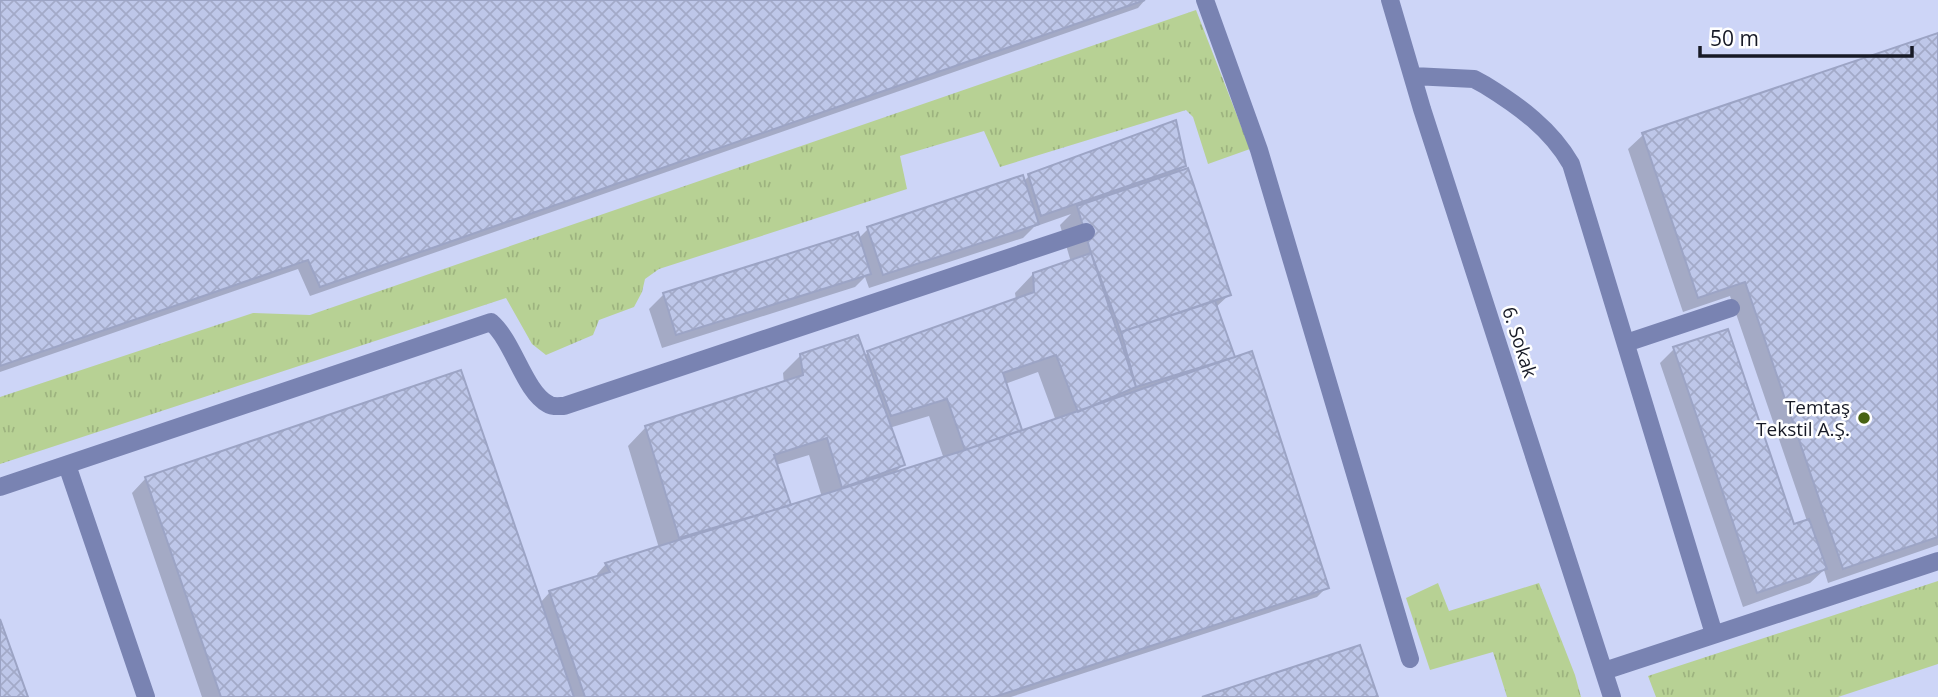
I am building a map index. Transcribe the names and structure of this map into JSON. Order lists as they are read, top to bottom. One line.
{"streets":{"street":["6. Sokak"]},"places":["Temtaş Tekstil A.Ş."],"scale_bar":"50 m"}
